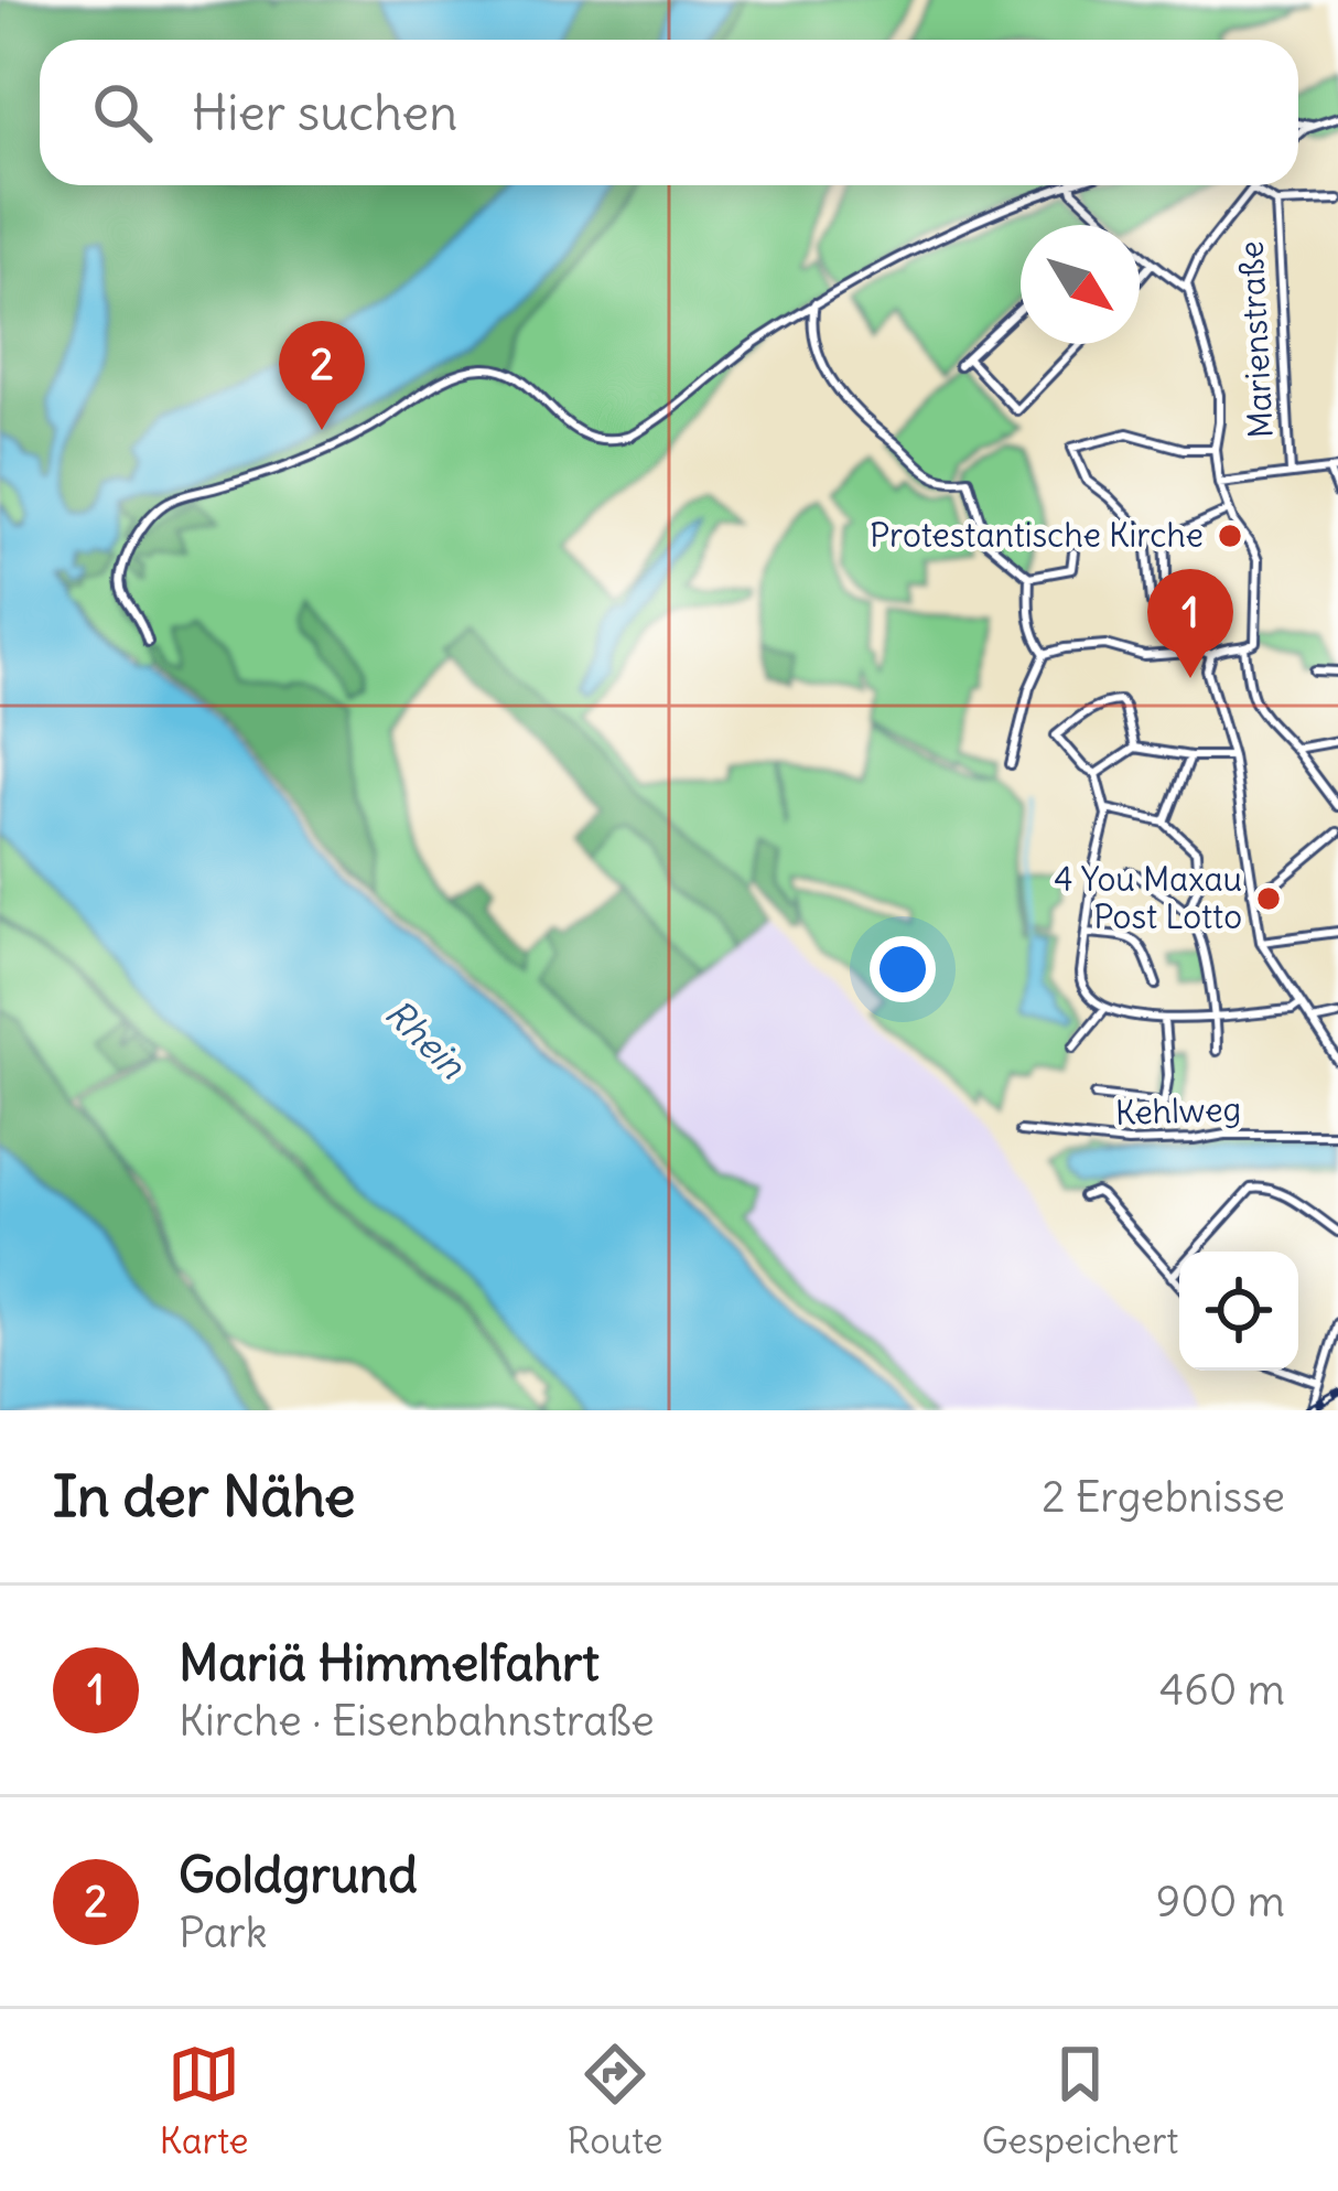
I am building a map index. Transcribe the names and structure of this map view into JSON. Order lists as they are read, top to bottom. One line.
{"streets":{"street":["Marienstraße","Kehlweg"]},"water":["Rhein"],"places":["Protestantische Kirche","4 You Maxau Post Lotto"],"north":"bottom right","page":{"search":"Hier suchen","pins":["2","1"],"heading":["In der Nähe","2 Ergebnisse"],"list":[{"mark":"1","name":"Mariä Himmelfahrt","note":"Kirche · Eisenbahnstraße","value":"460 m"},{"mark":"2","name":"Goldgrund","note":"Park","value":"900 m"}],"nav":["Karte","Route","Gespeichert"]}}
